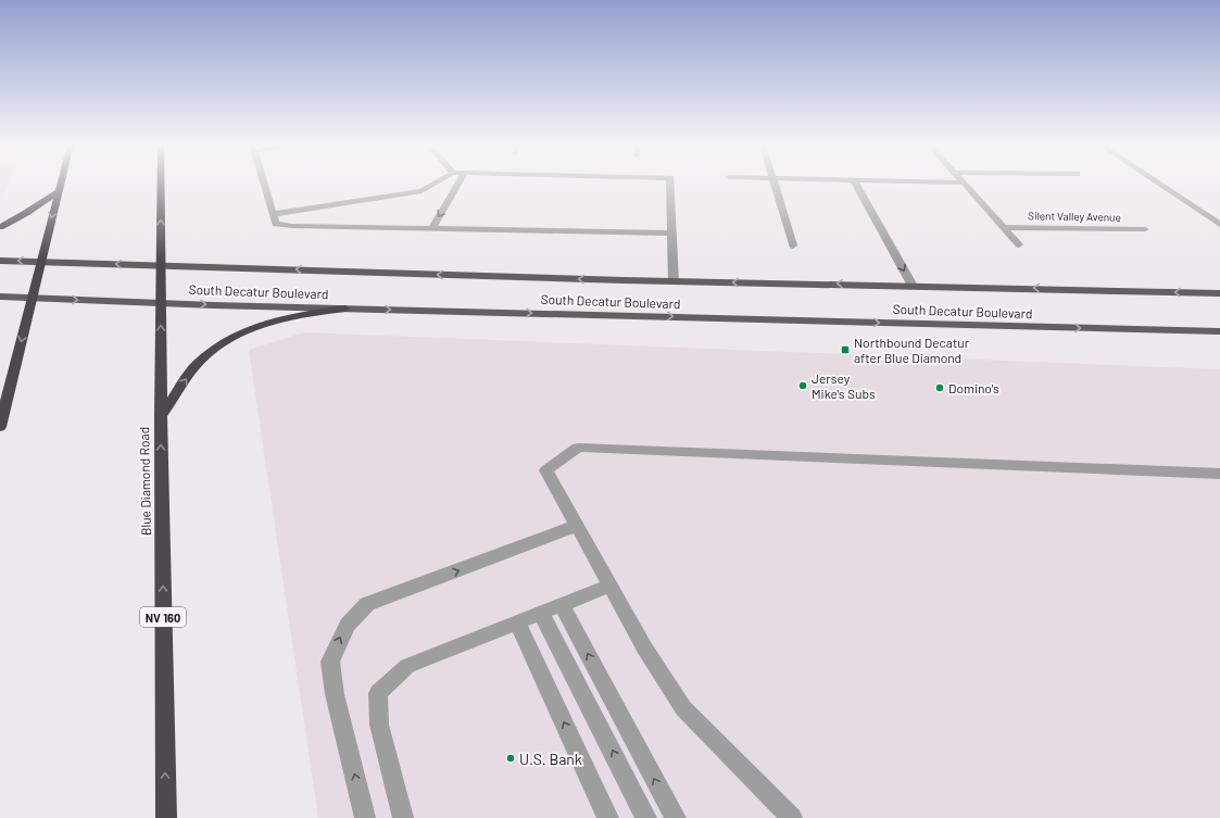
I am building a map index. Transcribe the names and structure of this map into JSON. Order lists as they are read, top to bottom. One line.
{"streets":{"highway":["Blue Diamond Road","NV 160"],"main road":["South Decatur Boulevard"],"street":["Silent Valley Avenue"]},"crossings":[["South Decatur Boulevard","Blue Diamond Road"]],"one_way":["Blue Diamond Road"],"places":{"transit":["Northbound Decatur after Blue Diamond"],"other":["Jersey Mike's Subs","Domino's","U.S. Bank"]}}
